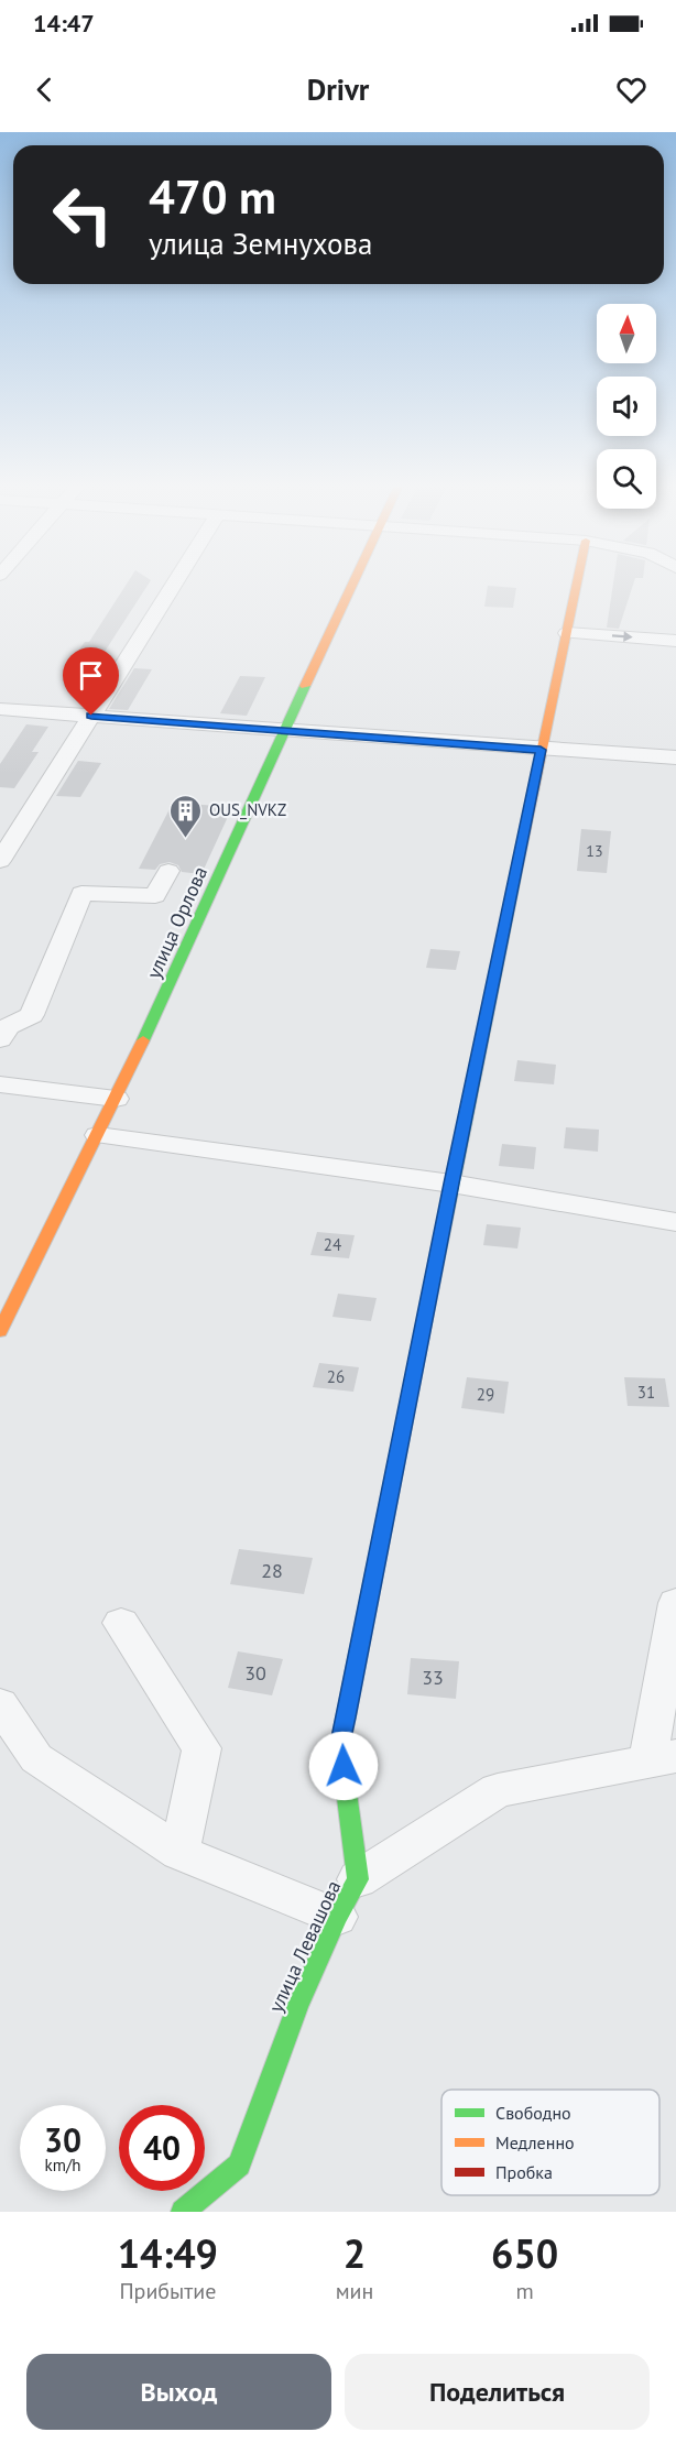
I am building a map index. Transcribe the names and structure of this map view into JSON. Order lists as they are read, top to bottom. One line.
{"streets":{"street":["улица Орлова","улица Левашова"]},"places":{"building":["OUS_NVKZ"]},"house_numbers":["13","24","26","31","29","28","30","33"],"legend":["Свободно","Медленно","Пробка"],"north":"top","page":{"status":"14:47","header":"Drivr","turn":["470 m","улица Земнухова"],"speed":"30 km/h","limit":"40","eta":["14:49","Прибытие","2","мин","650","m"],"buttons":["Выход","Поделиться"]}}
